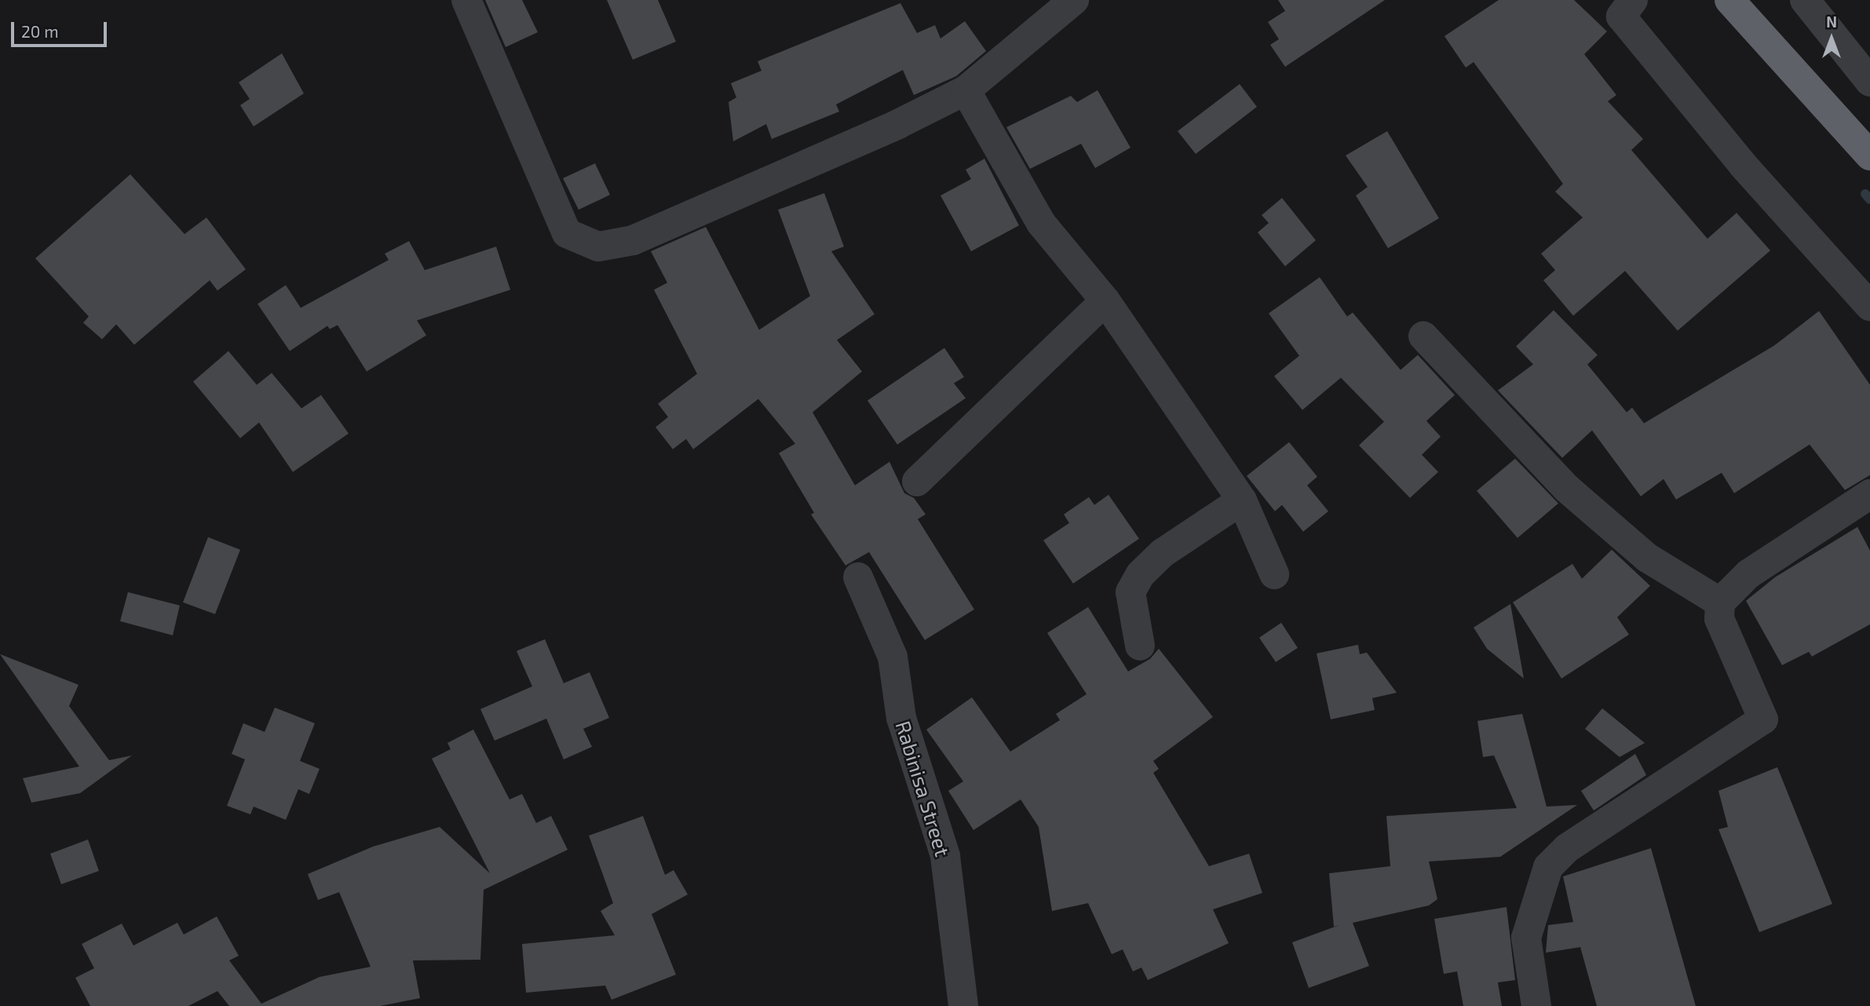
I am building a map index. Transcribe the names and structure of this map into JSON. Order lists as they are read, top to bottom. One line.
{"streets":{"street":["Rabinisa Street"]},"scale_bar":"20 m","north":"top"}
